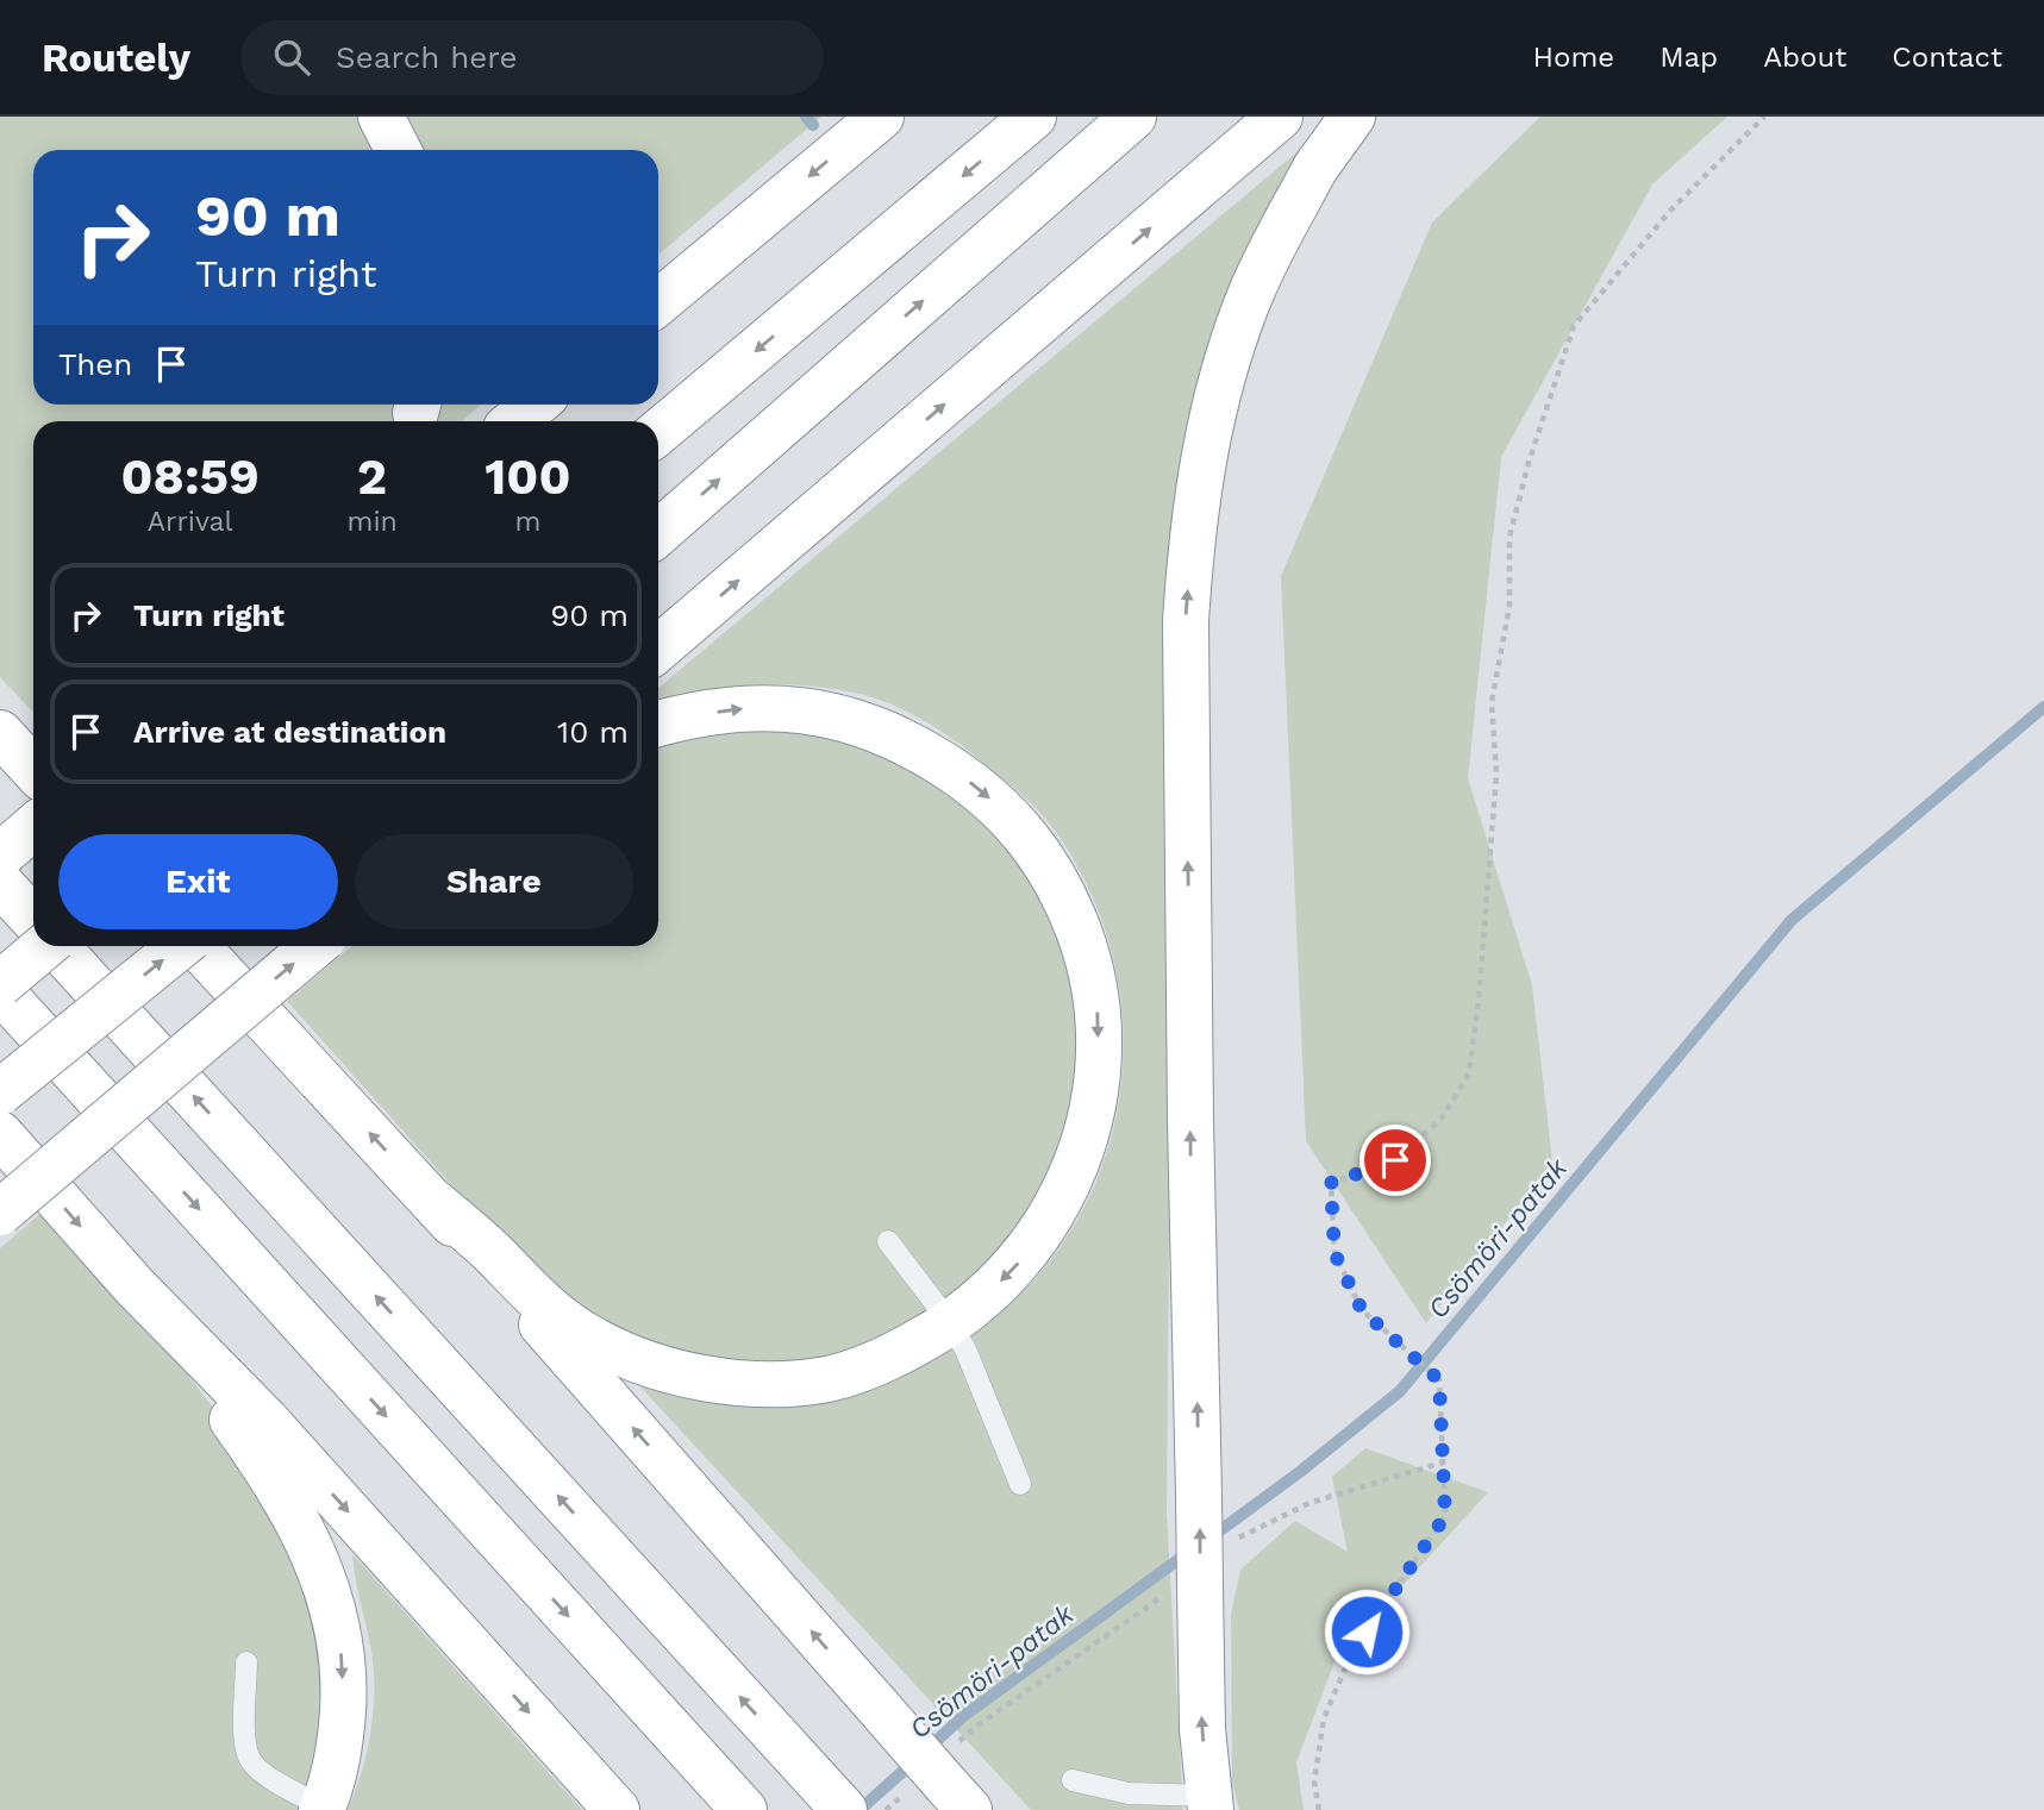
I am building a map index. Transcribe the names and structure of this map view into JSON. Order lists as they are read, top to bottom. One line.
{"water":["Csömöri-patak"],"page":{"header":"Routely","search":"Search here","nav":["Home","Map","About","Contact"],"turn":["90 m","Turn right"],"then":"Then","eta":["08:59","Arrival","2","min","100","m"],"list":[{"name":"Turn right","value":"90 m"},{"name":"Arrive at destination","value":"10 m"}],"buttons":["Exit","Share"]}}
